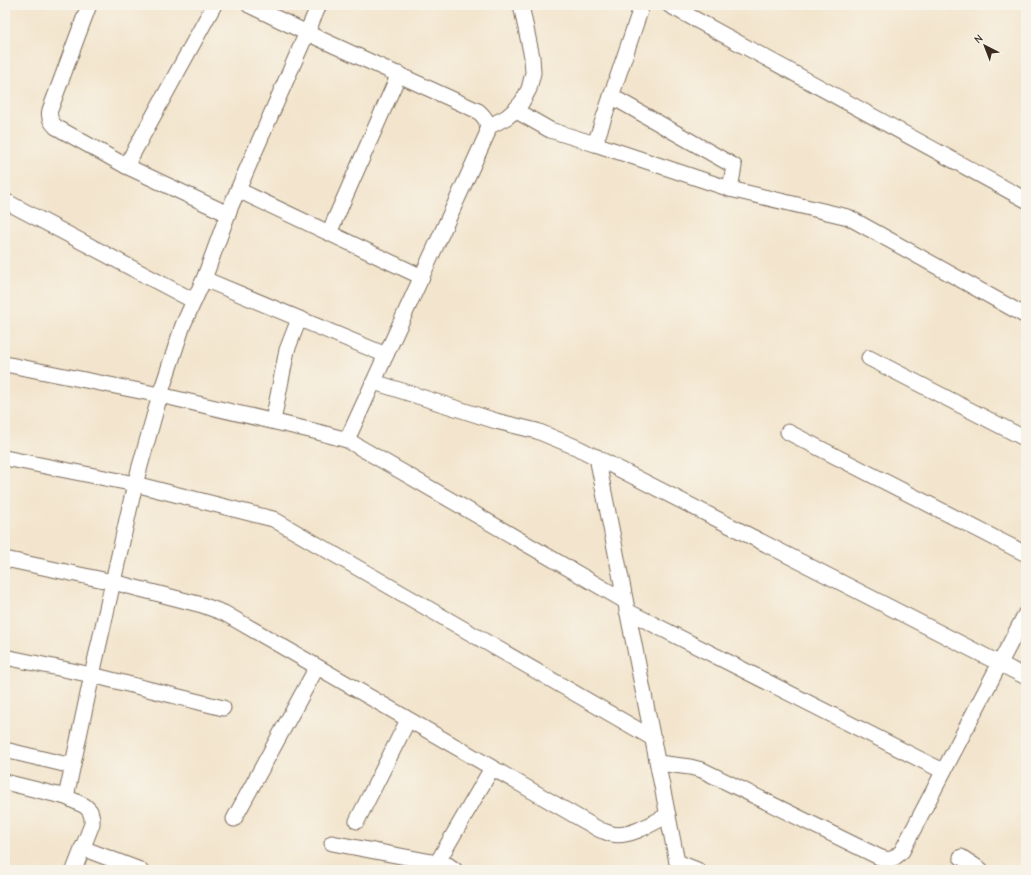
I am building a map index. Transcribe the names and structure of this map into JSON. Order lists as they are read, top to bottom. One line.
{"north":"top left"}
